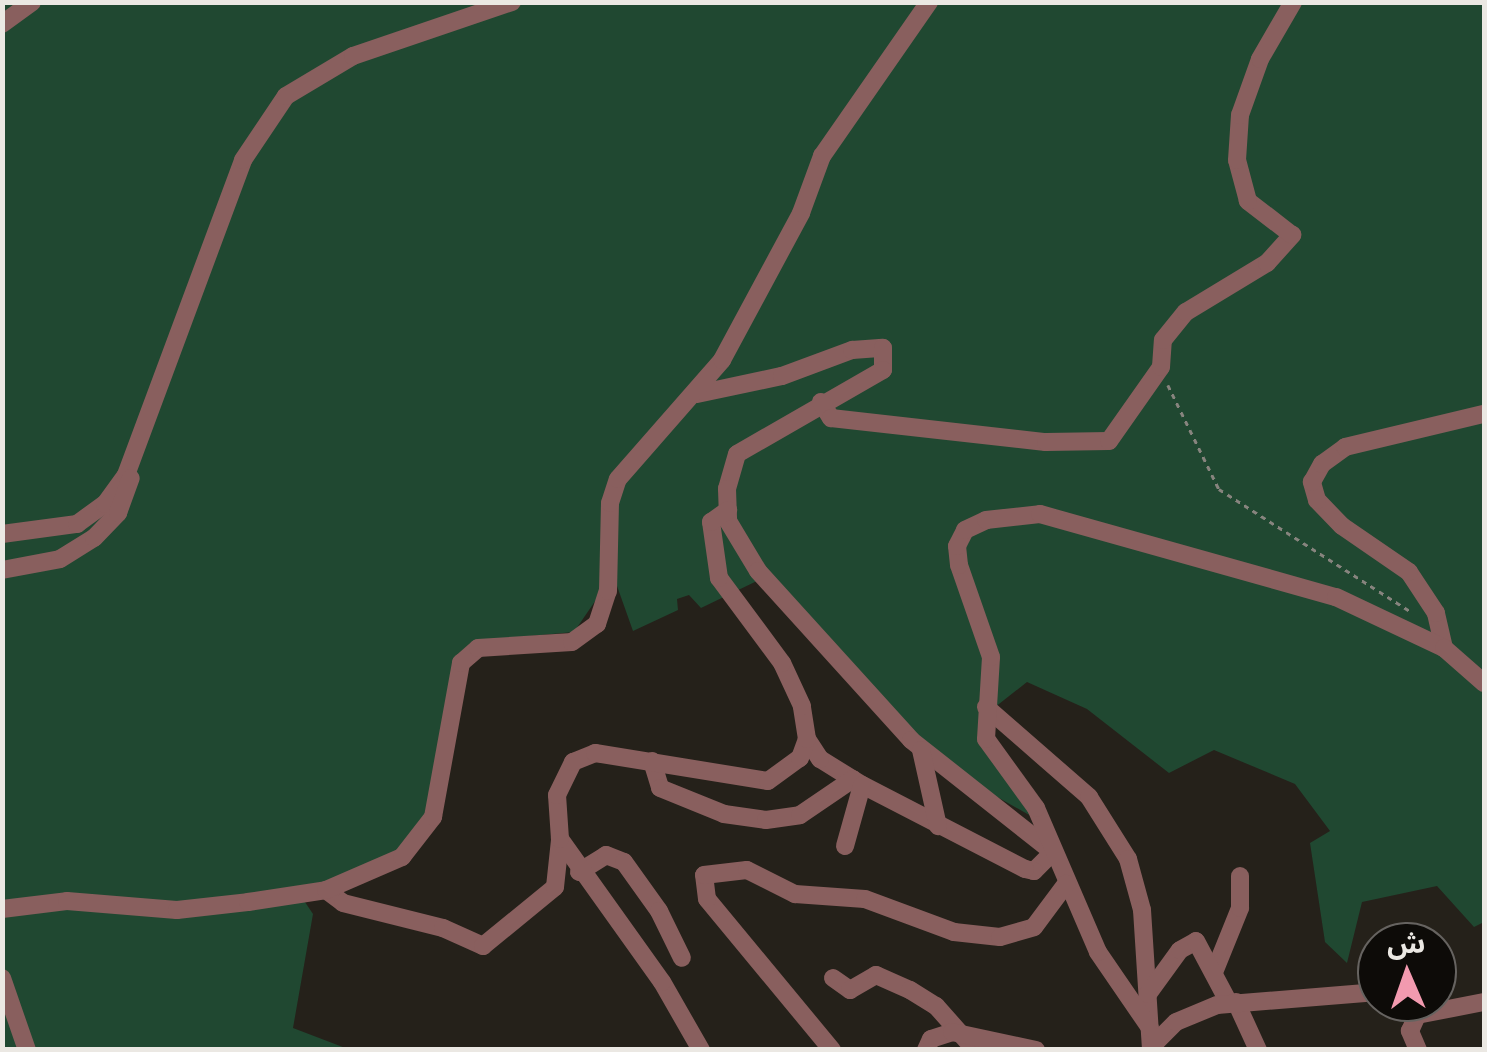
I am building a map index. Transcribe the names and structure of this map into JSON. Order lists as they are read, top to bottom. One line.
{"north":"top"}
